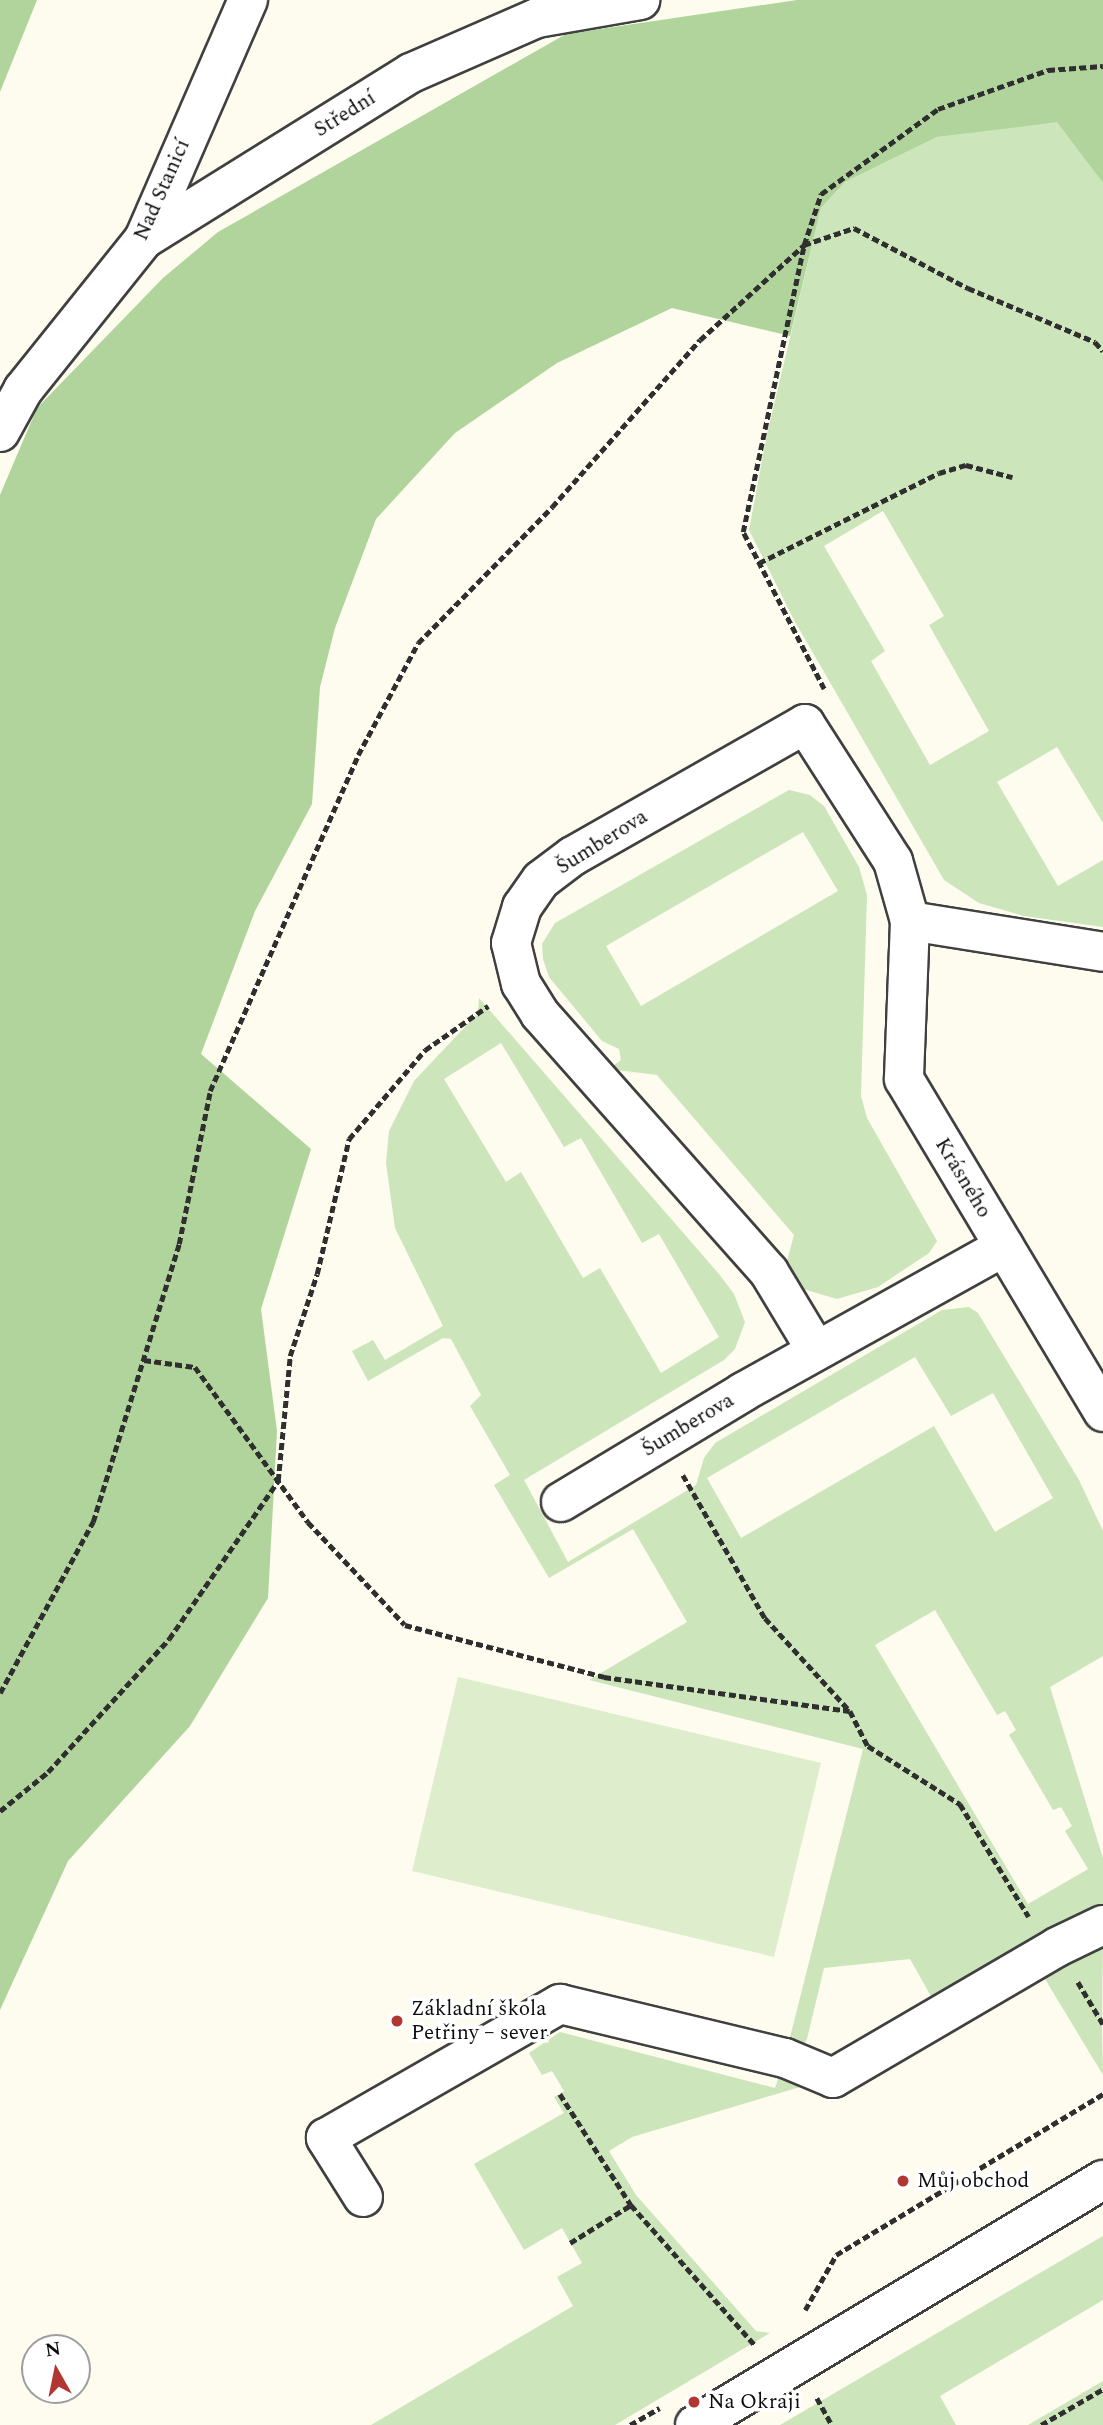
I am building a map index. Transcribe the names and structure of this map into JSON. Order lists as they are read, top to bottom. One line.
{"streets":{"street":["Střední","Nad Stanicí","Šumberova","Krásného"]},"crossings":[["Střední","Nad Stanicí"],["Šumberova","Krásného"]],"places":["Základní škola Petřiny – sever","Můj obchod","Na Okraji"],"north":"top"}
